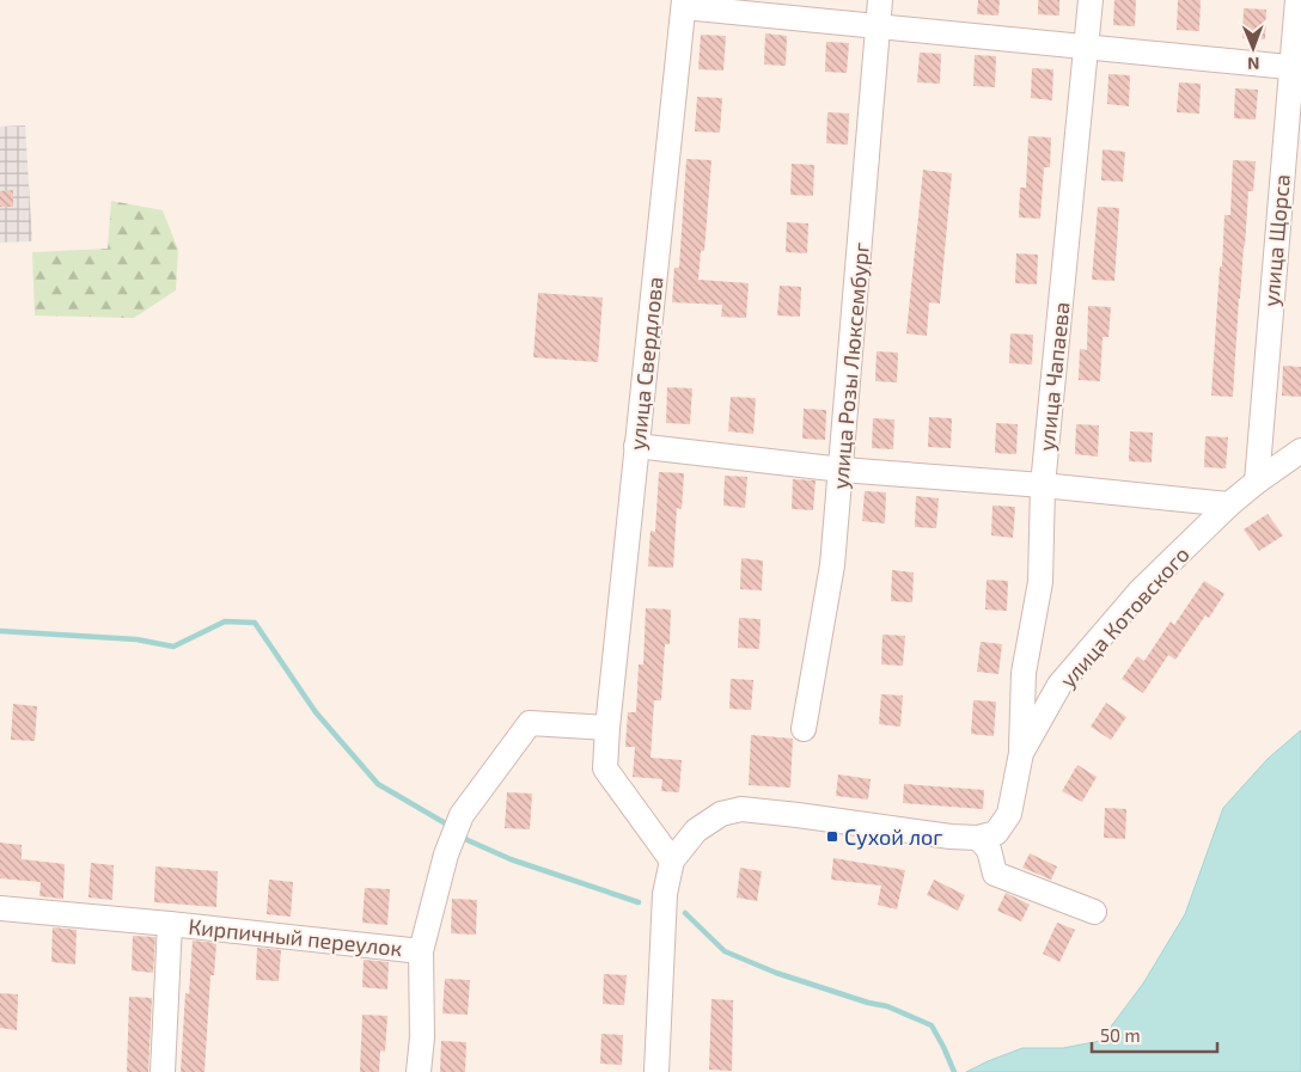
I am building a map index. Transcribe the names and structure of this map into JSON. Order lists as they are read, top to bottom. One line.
{"streets":{"street":["улица Щорса","улица Свердлова","улица Розы Люксембург","улица Чапаева","улица Котовского","Кирпичный переулок"]},"crossings":[["улица Щорса","улица Котовского"],["улица Чапаева","улица Котовского"]],"places":{"transit":["Сухой лог"]},"scale_bar":"50 m","north":"bottom"}
